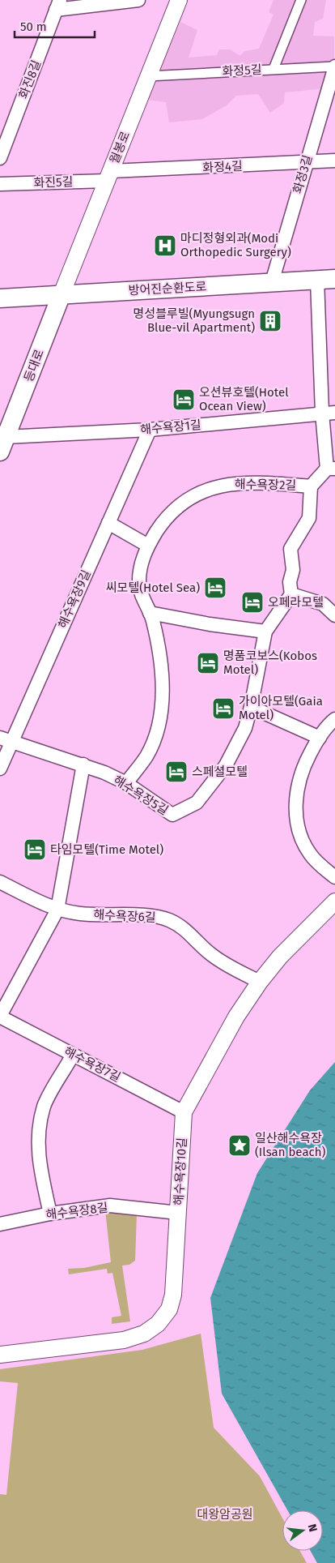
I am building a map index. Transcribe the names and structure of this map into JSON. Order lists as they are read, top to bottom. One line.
{"streets":{"main road":["방어진순환도로","등대로"],"street":["화정5길","화진8길","월봉로","화정4길","화정3길","화진5길","해수욕장1길","해수욕장2길","해수욕장9길","해수욕장5길","해수욕장6길","해수욕장7길","해수욕장10길","해수욕장8길"]},"crossings":[["화정5길","월봉로"],["화정5길","화정3길"],["월봉로","화정4길"],["월봉로","화진5길"],["월봉로","방어진순환도로"],["월봉로","등대로"],["화정4길","화정3길"],["화정4길","화진5길"],["화정3길","방어진순환도로"],["방어진순환도로","등대로"],["등대로","해수욕장1길"],["해수욕장1길","해수욕장9길"],["해수욕장2길","해수욕장5길"],["해수욕장9길","해수욕장5길"],["해수욕장6길","해수욕장10길"],["해수욕장7길","해수욕장10길"],["해수욕장10길","해수욕장8길"]],"parks":["대왕암공원"],"places":{"hospital":["마디정형외과(Modi Orthopedic Surgery)"],"building":["명성블루빌(Myungsugn Blue-vil Apartment)"],"hotel":["오션뷰호텔(Hotel Ocean View)","씨모텔(Hotel Sea)","오페라모텔","명품코보스(Kobos Motel)","가이아모텔(Gaia Motel)","스페셜모텔","타임모텔(Time Motel)"],"place":["일산해수욕장 (Ilsan beach)"]},"scale_bar":"50 m","north":"right"}
